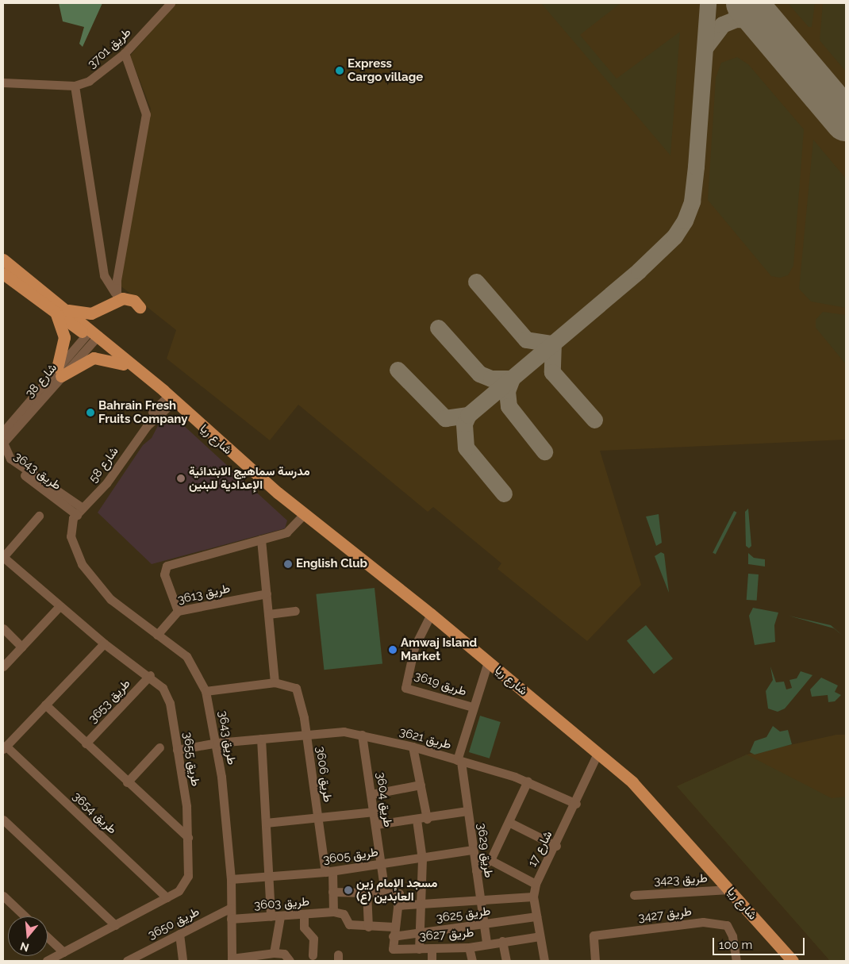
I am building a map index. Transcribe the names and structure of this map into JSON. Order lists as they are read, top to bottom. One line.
{"streets":{"main road":["شارع ريا"],"street":["طريق 3701","شارع 38","شارع 58","طريق 3643","طريق 3613","طريق 3619","طريق 3653","طريق 3621","طريق 3655","طريق 3606","طريق 3604","طريق 3654","شارع 17","طريق 3629","طريق 3605","طريق 3423","طريق 3603","طريق 3625","طريق 3427","طريق 3650","طريق 3627"]},"crossings":[["شارع 38","شارع ريا"],["شارع 38","طريق 3643"],["شارع ريا","شارع 58"],["شارع ريا","طريق 3619"],["شارع ريا","شارع 17"],["شارع ريا","طريق 3629"],["شارع ريا","طريق 3423"],["شارع 58","طريق 3643"],["طريق 3643","طريق 3613"],["طريق 3643","طريق 3621"],["طريق 3643","طريق 3605"],["طريق 3643","طريق 3603"],["طريق 3643","طريق 3650"],["طريق 3619","طريق 3629"],["طريق 3653","طريق 3655"],["طريق 3621","طريق 3655"],["طريق 3621","طريق 3606"],["طريق 3621","طريق 3604"],["طريق 3621","شارع 17"],["طريق 3621","طريق 3629"],["طريق 3655","طريق 3654"],["طريق 3606","طريق 3604"],["طريق 3606","طريق 3605"],["طريق 3604","طريق 3605"],["شارع 17","طريق 3625"],["شارع 17","طريق 3627"],["طريق 3629","طريق 3605"],["طريق 3629","طريق 3625"],["طريق 3629","طريق 3627"],["طريق 3625","طريق 3627"]],"places":["Express Cargo village","Bahrain Fresh Fruits Company","مدرسة سماهيج الابتدائية الإعدادية للبنين","English Club","Amwaj Island Market","مسجد الإمام زين العابدين (ع)"],"scale_bar":"100 m","north":"bottom"}
